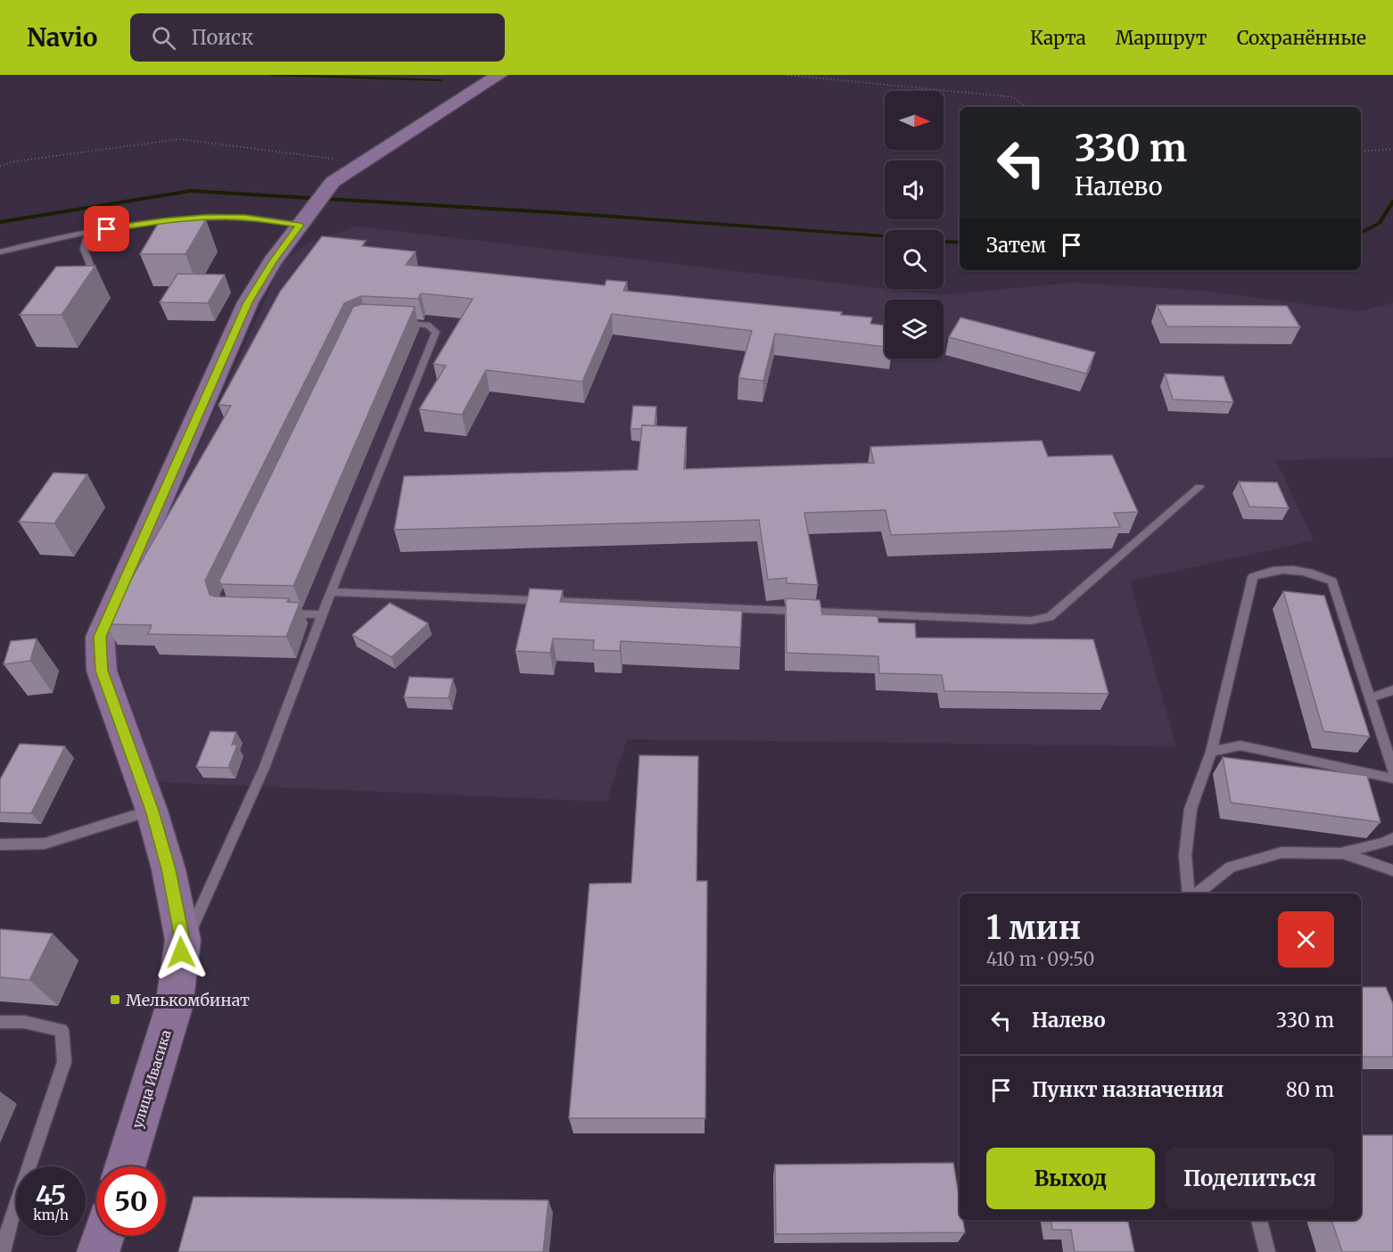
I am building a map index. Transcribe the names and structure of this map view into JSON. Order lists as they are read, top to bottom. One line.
{"streets":{"main road":["улица Ивасика"]},"places":{"transit":["Мелькомбинат"]},"north":"right","page":{"header":"Navio","search":"Поиск","nav":["Карта","Маршрут","Сохранённые"],"turn":["330 m","Налево"],"then":"Затем","heading":["1 мин","410 m · 09:50"],"list":[{"name":"Налево","value":"330 m"},{"name":"Пункт назначения","value":"80 m"}],"buttons":["Выход","Поделиться"],"speed":"45 km/h","limit":"50"}}
